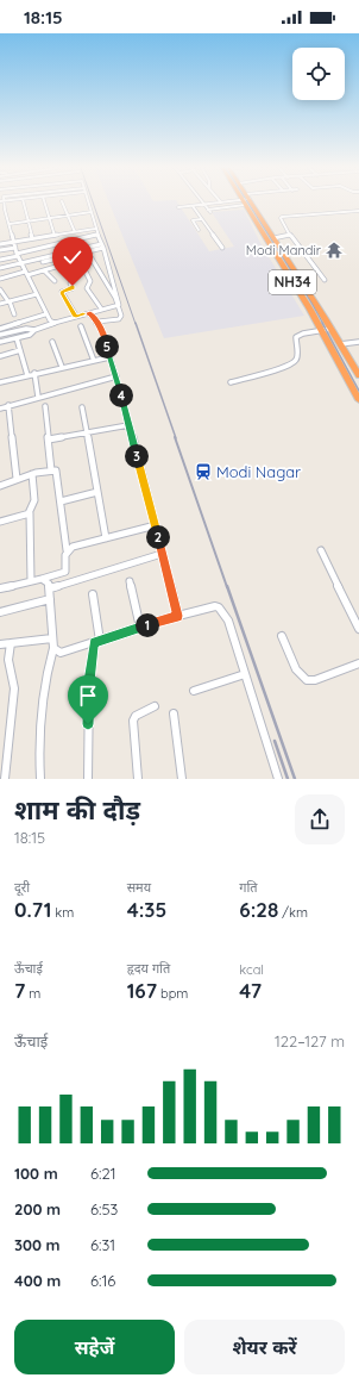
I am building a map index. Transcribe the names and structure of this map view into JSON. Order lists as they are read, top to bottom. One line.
{"streets":{"highway":["NH34"]},"places":{"temple":["Modi Mandir"],"station":["Modi Nagar"]},"page":{"status":"18:15","pins":["5","4","3","2","1"],"heading":["शाम की दौड़","18:15"],"stats":[["दूरी","0.71 km"],["समय","4:35"],["गति","6:28 /km"],["ऊँचाई","7 m"],["हृदय गति","167 bpm"],["kcal","47"]],"chart":["ऊँचाई","122–127 m"],"list":[{"name":"100 m","note":"6:21"},{"name":"200 m","note":"6:53"},{"name":"300 m","note":"6:31"},{"name":"400 m","note":"6:16"}],"buttons":["सहेजें","शेयर करें"]}}
